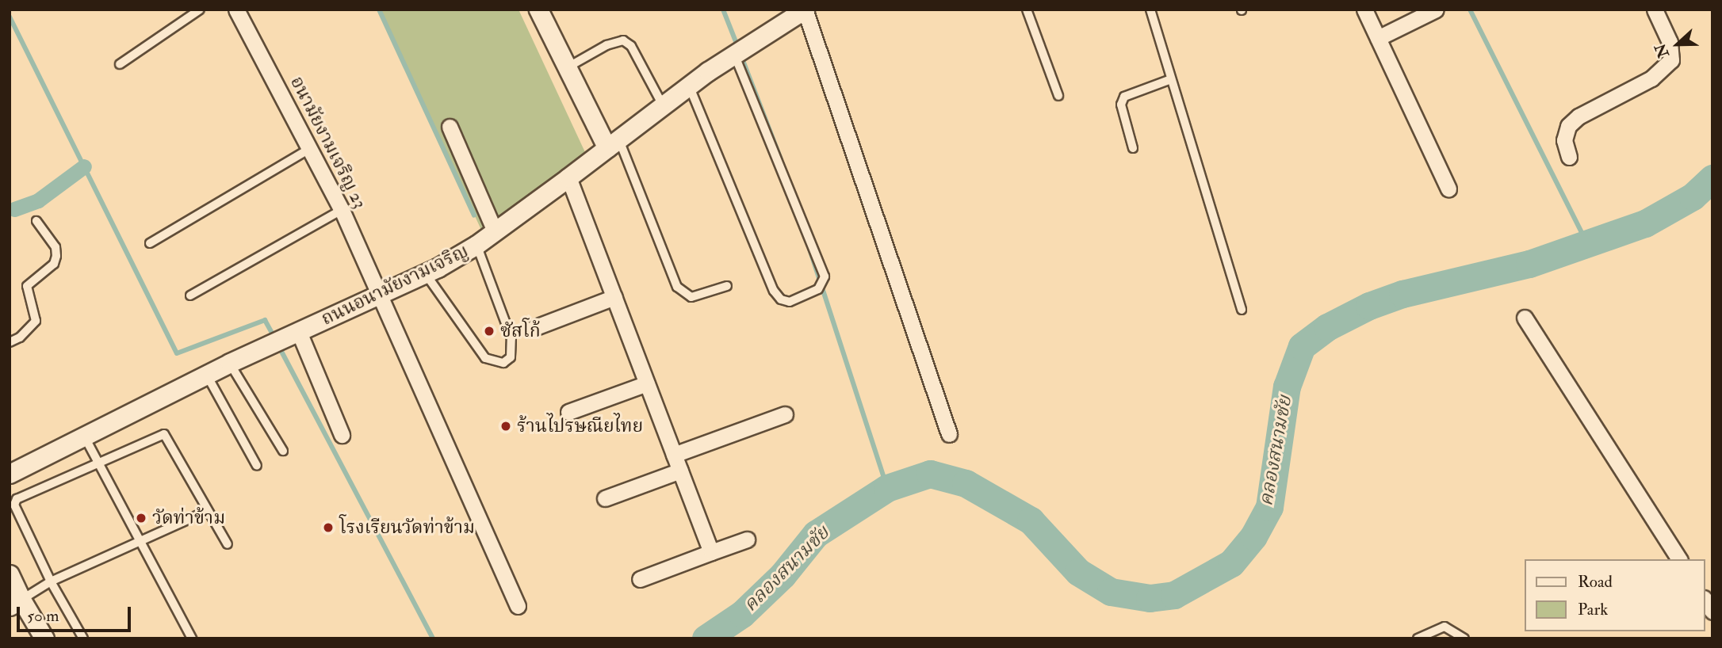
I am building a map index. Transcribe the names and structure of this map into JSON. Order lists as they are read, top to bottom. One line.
{"streets":{"street":["อนามัยงามเจริญ 23","ถนนอนามัยงามเจริญ"]},"crossings":[["อนามัยงามเจริญ 23","ถนนอนามัยงามเจริญ"]],"water":["คลองสนามชัย"],"places":["ซัสโก้","ร้านไปรษณียไทย","วัดท่าข้าม","โรงเรียนวัดท่าข้าม"],"legend":["Road","Park"],"scale_bar":"50 m","north":"left"}
